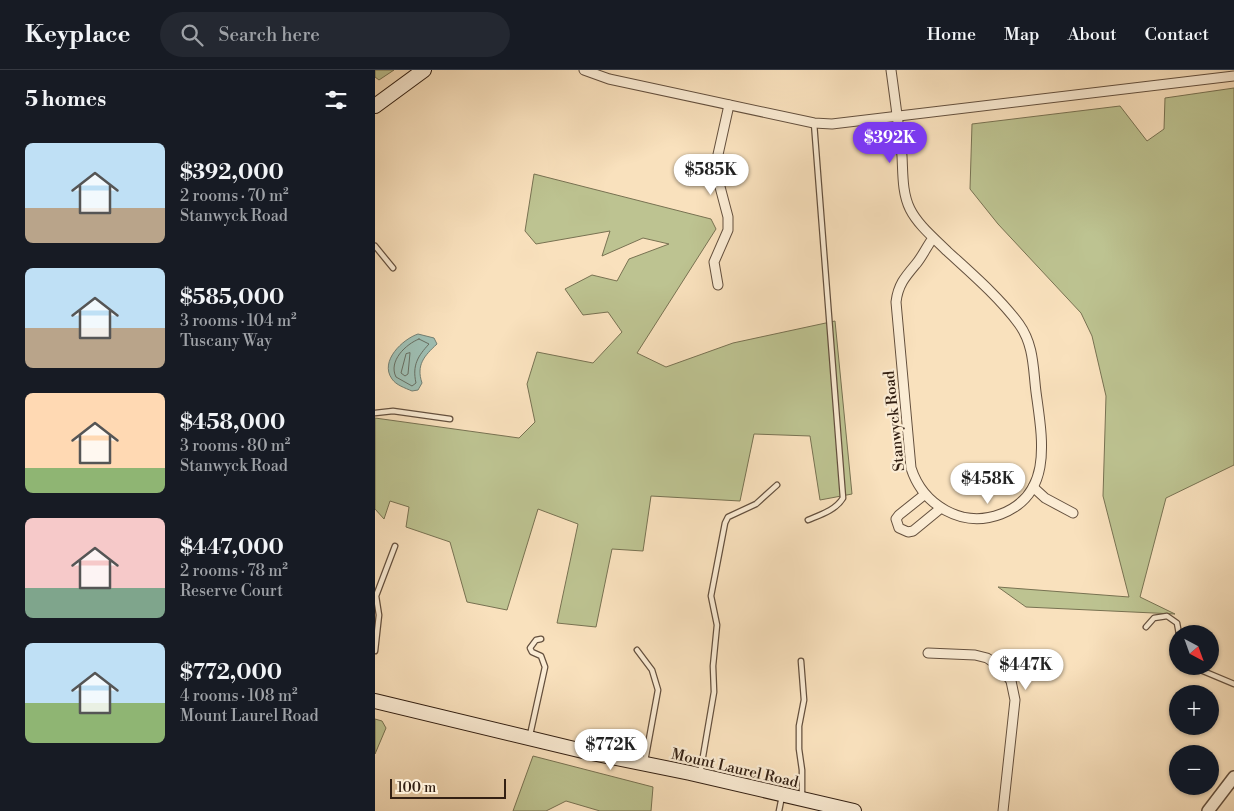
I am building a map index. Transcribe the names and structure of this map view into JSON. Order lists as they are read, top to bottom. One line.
{"streets":{"main road":["Mount Laurel Road"],"street":["Stanwyck Road"]},"scale_bar":"100 m","north":"bottom right","page":{"header":"Keyplace","search":"Search here","nav":["Home","Map","About","Contact"],"heading":"5 homes","price":["$392K","$585K","$458K","$447K","$772K"],"list":[{"name":"$392,000","note":"2 rooms · 70 m² · Stanwyck Road"},{"name":"$585,000","note":"3 rooms · 104 m² · Tuscany Way"},{"name":"$458,000","note":"3 rooms · 80 m² · Stanwyck Road"},{"name":"$447,000","note":"2 rooms · 78 m² · Reserve Court"},{"name":"$772,000","note":"4 rooms · 108 m² · Mount Laurel Road"}],"map_buttons":["+","−"],"scale":"100 m"}}
